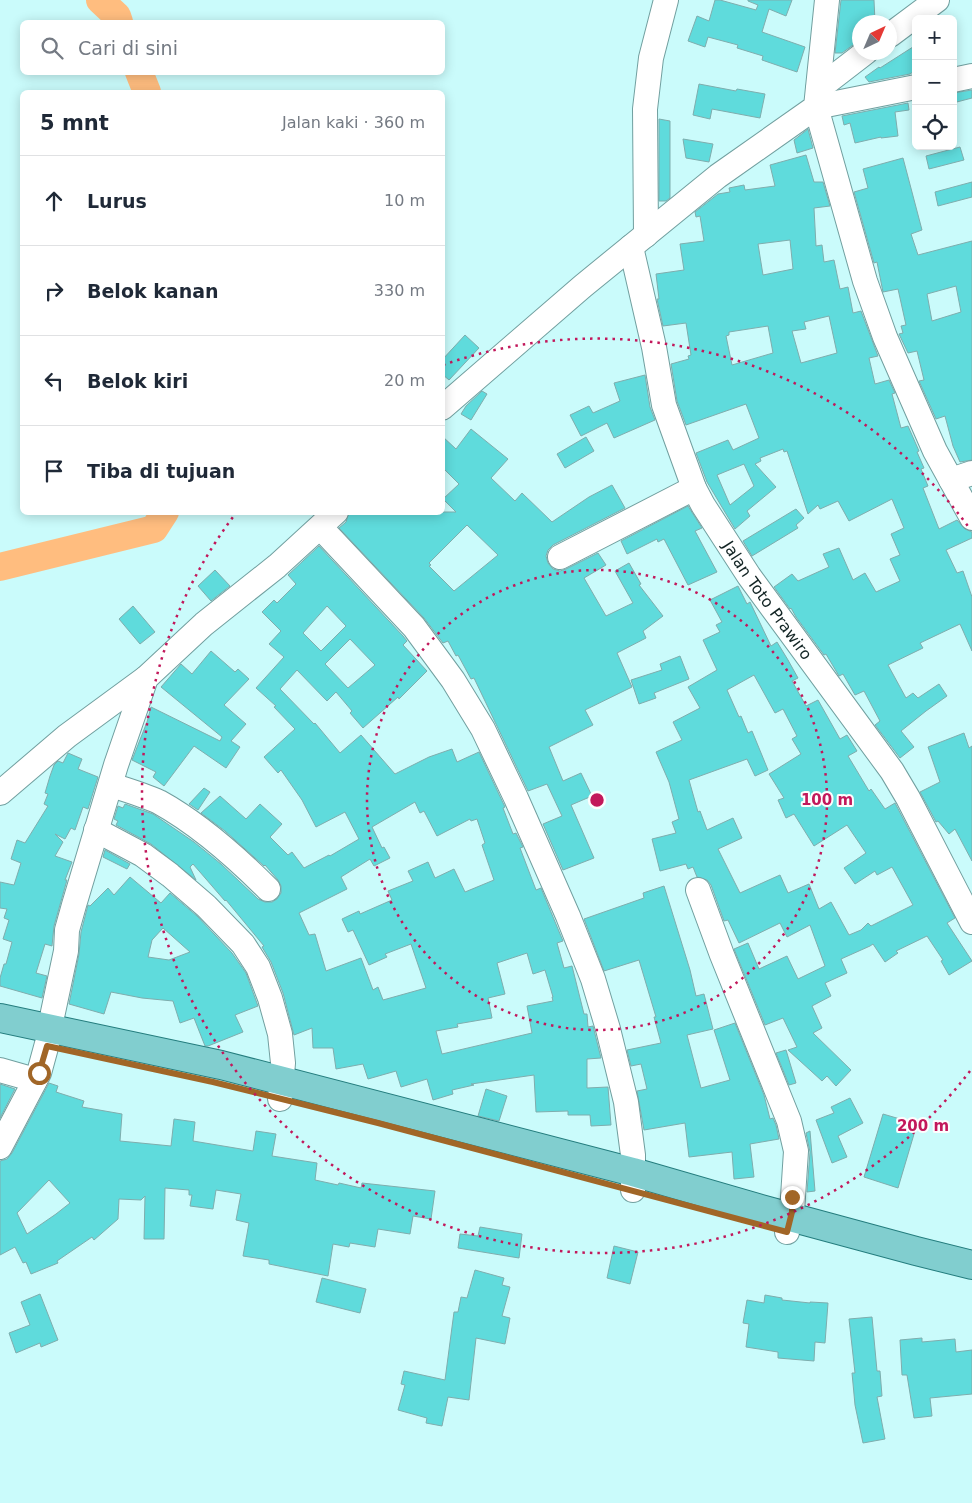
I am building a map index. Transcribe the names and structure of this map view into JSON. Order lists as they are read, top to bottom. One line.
{"streets":{"street":["Jalan Toto Prawiro"]},"north":"top right","page":{"map_buttons":["+","−"],"search":"Cari di sini","heading":["5 mnt","Jalan kaki · 360 m"],"list":[["Lurus","10 m"],["Belok kanan","330 m"],["Belok kiri","20 m"],"Tiba di tujuan"]},"rings":["100 m","200 m"]}
